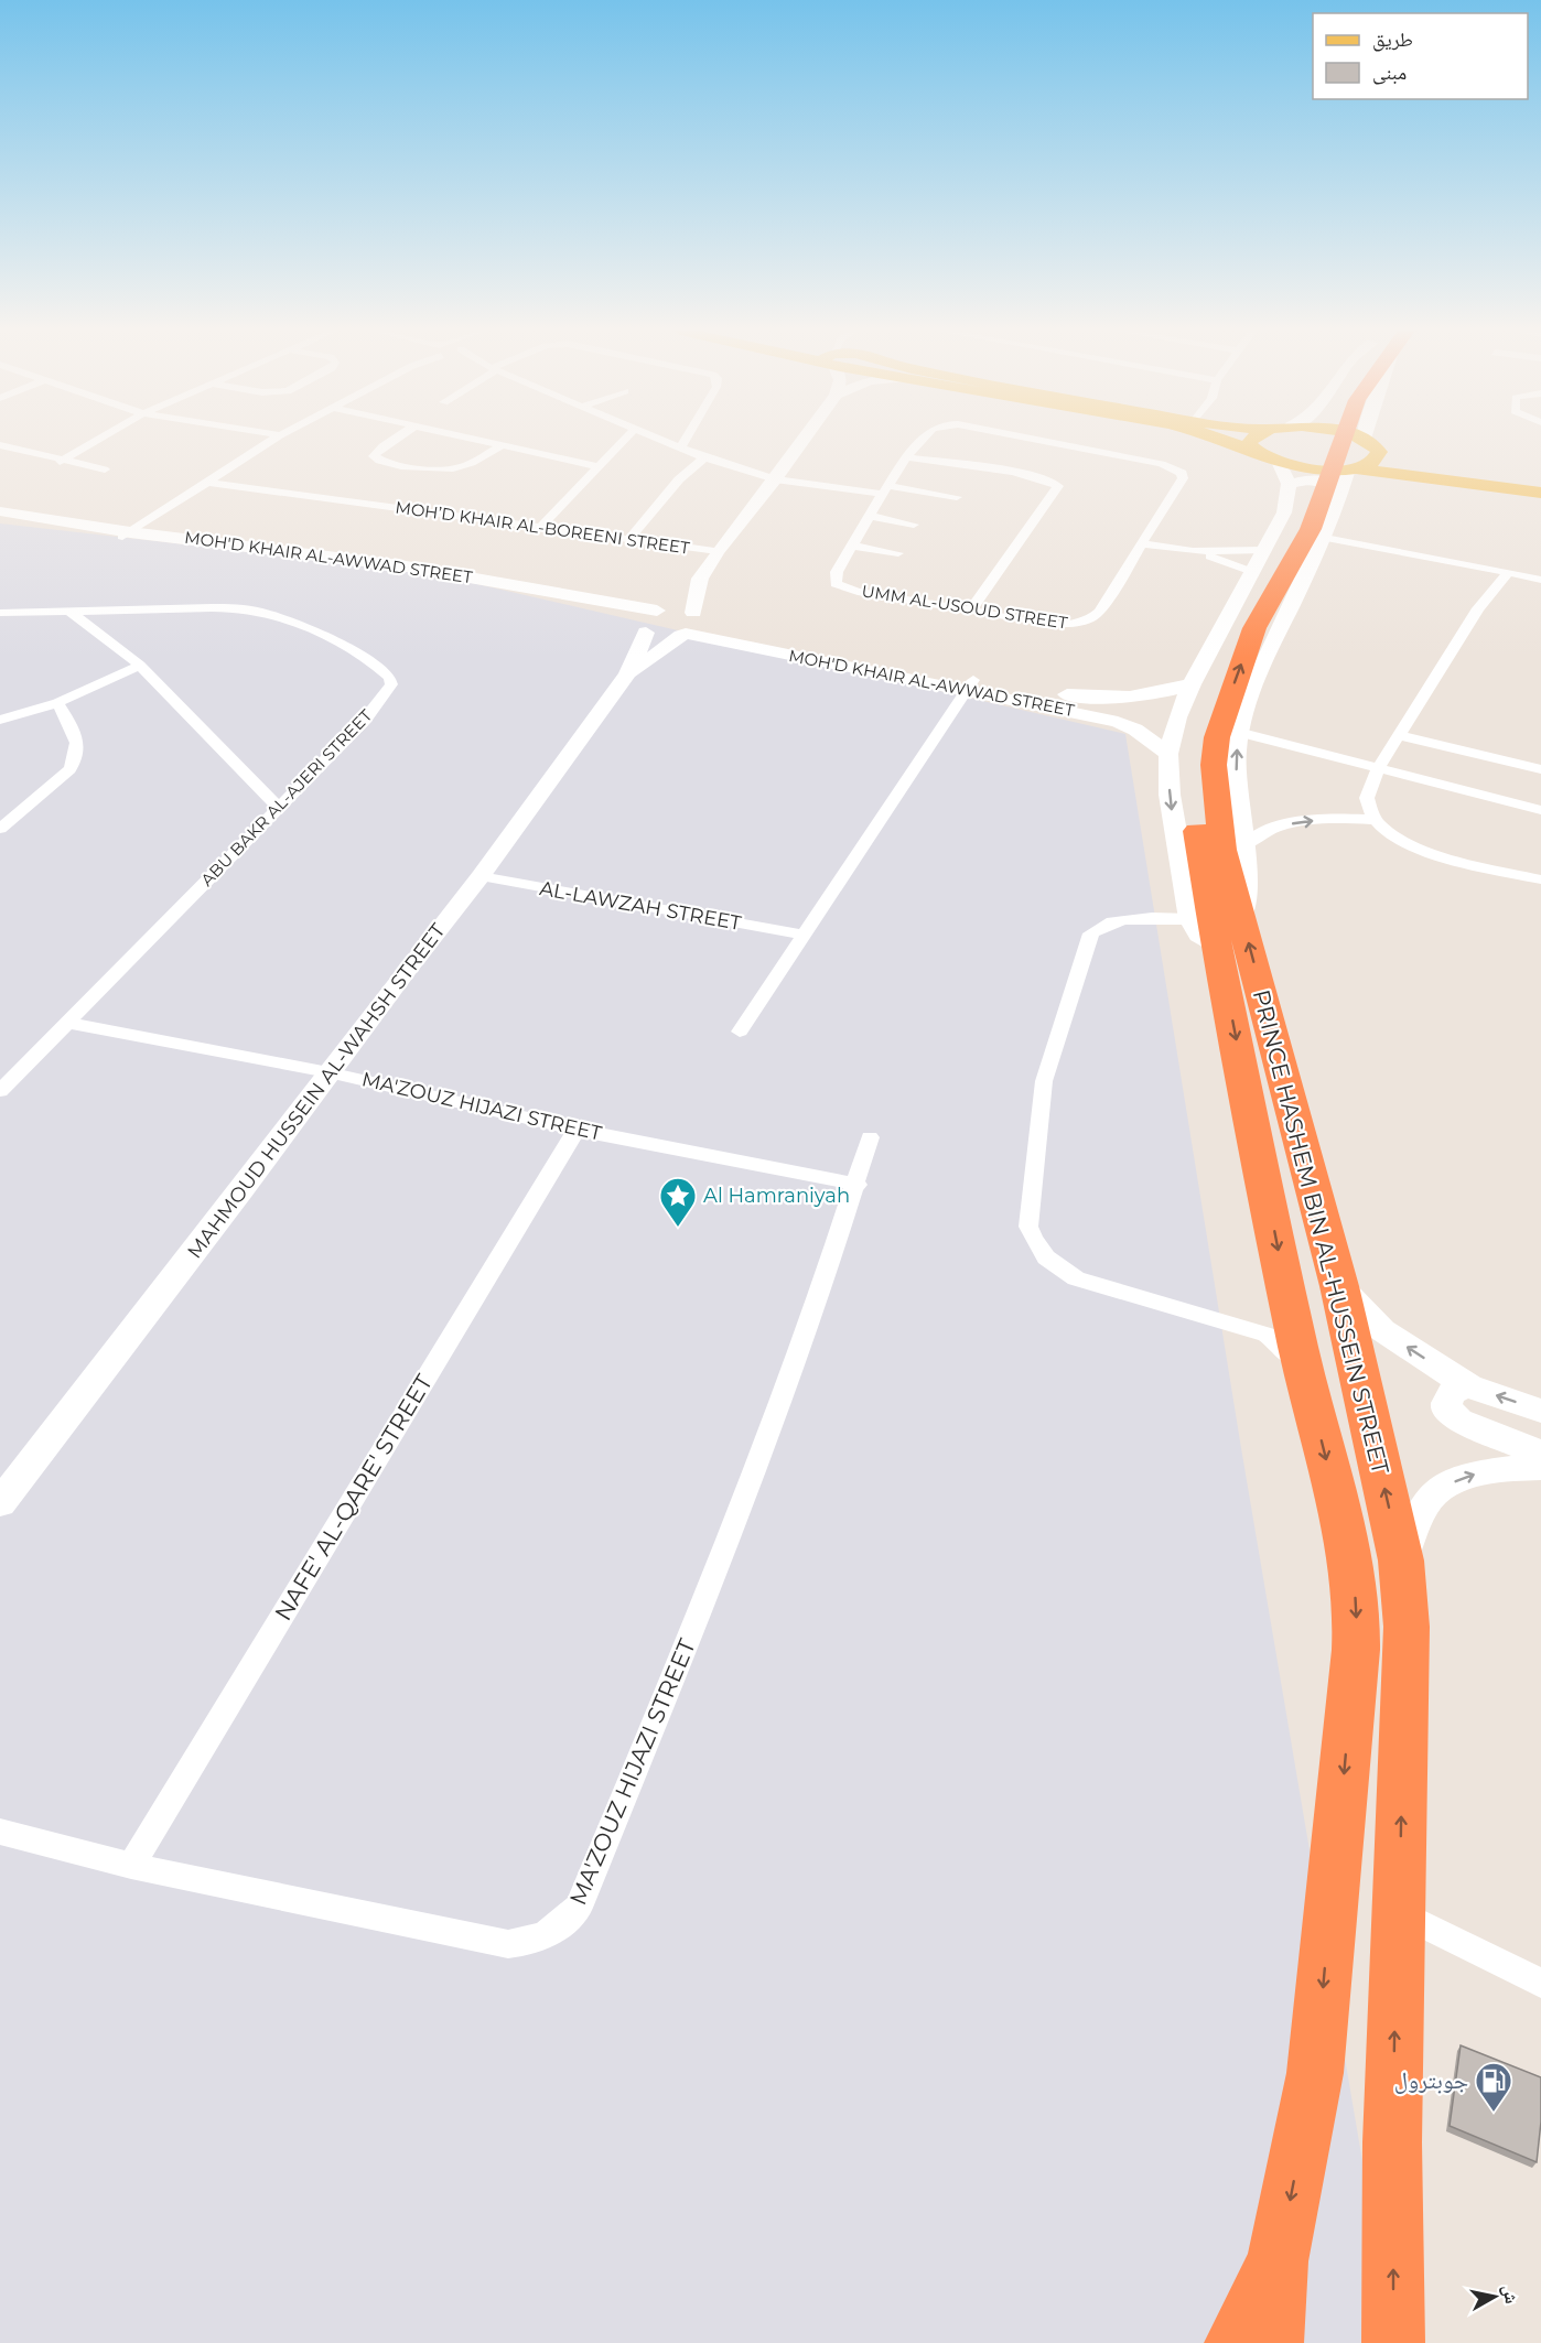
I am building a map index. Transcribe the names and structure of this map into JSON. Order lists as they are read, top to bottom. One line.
{"streets":{"highway":["PRINCE HASHEM BIN AL-HUSSEIN STREET"],"street":["MOH’D KHAIR AL-BOREENI STREET","MOH'D KHAIR AL-AWWAD STREET","UMM AL-USOUD STREET","ABU BAKR AL-AJERI STREET","AL-LAWZAH STREET","MAHMOUD HUSSEIN AL-WAHSH STREET","MA'ZOUZ HIJAZI STREET","NAFE' AL-QARE' STREET"]},"crossings":[["MOH'D KHAIR AL-AWWAD STREET","MAHMOUD HUSSEIN AL-WAHSH STREET"],["ABU BAKR AL-AJERI STREET","MA'ZOUZ HIJAZI STREET"],["AL-LAWZAH STREET","MAHMOUD HUSSEIN AL-WAHSH STREET"],["MAHMOUD HUSSEIN AL-WAHSH STREET","MA'ZOUZ HIJAZI STREET"],["MA'ZOUZ HIJAZI STREET","NAFE' AL-QARE' STREET"]],"places":{"place":["Al Hamraniyah"],"fuel station":["جوبترول"]},"legend":["طريق","مبنى"],"north":"right"}
